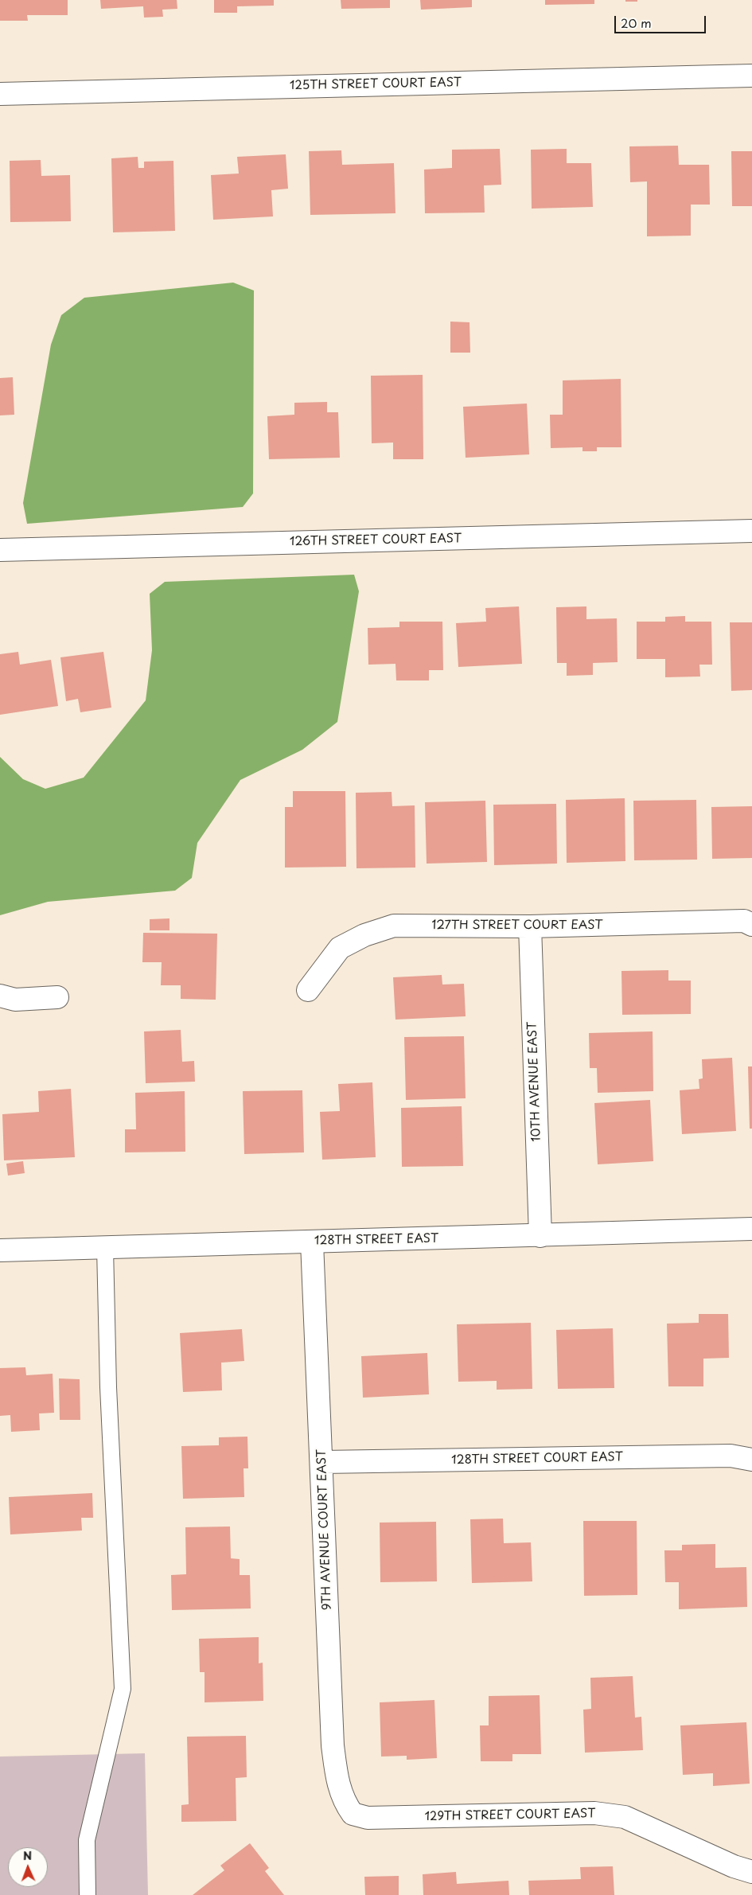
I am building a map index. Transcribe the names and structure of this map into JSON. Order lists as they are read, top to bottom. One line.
{"streets":{"street":["125TH STREET COURT EAST","126TH STREET COURT EAST","127TH STREET COURT EAST","10TH AVENUE EAST","128TH STREET EAST","128TH STREET COURT EAST","9TH AVENUE COURT EAST","129TH STREET COURT EAST"]},"crossings":[["127TH STREET COURT EAST","10TH AVENUE EAST"],["10TH AVENUE EAST","128TH STREET EAST"],["128TH STREET EAST","9TH AVENUE COURT EAST"],["128TH STREET COURT EAST","9TH AVENUE COURT EAST"],["9TH AVENUE COURT EAST","129TH STREET COURT EAST"]],"scale_bar":"20 m","north":"top"}
